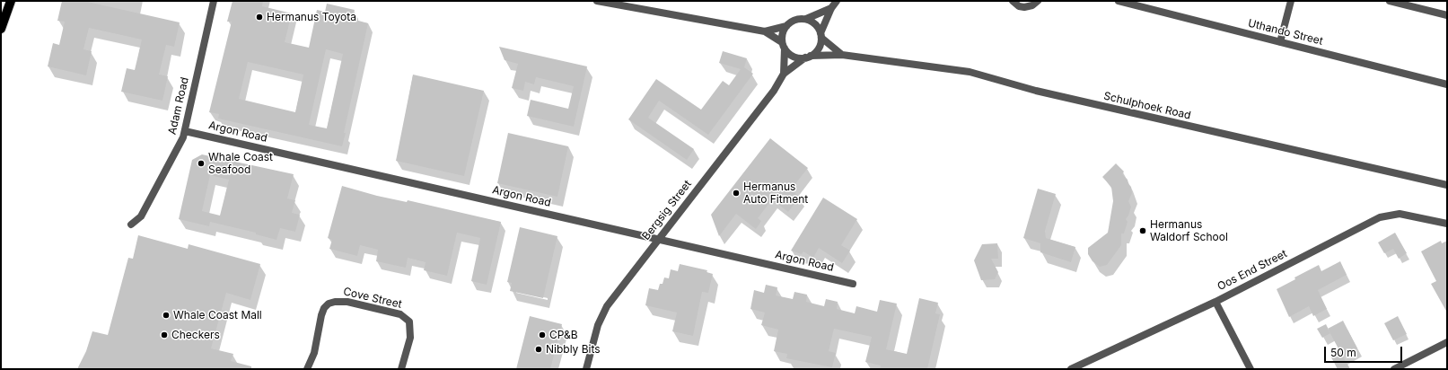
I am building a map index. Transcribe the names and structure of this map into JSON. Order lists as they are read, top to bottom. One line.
{"streets":{"street":["Uthando Street","Adam Road","Schulphoek Road","Argon Road","Bergsig Street","Oos End Street","Cove Street"]},"crossings":[["Adam Road","Argon Road"],["Schulphoek Road","Bergsig Street"],["Argon Road","Bergsig Street"]],"places":["Hermanus Toyota","Whale Coast Seafood","Hermanus Auto Fitment","Hermanus Waldorf School","Whale Coast Mall","Checkers","CP&B","Nibbly Bits"],"scale_bar":"50 m"}
